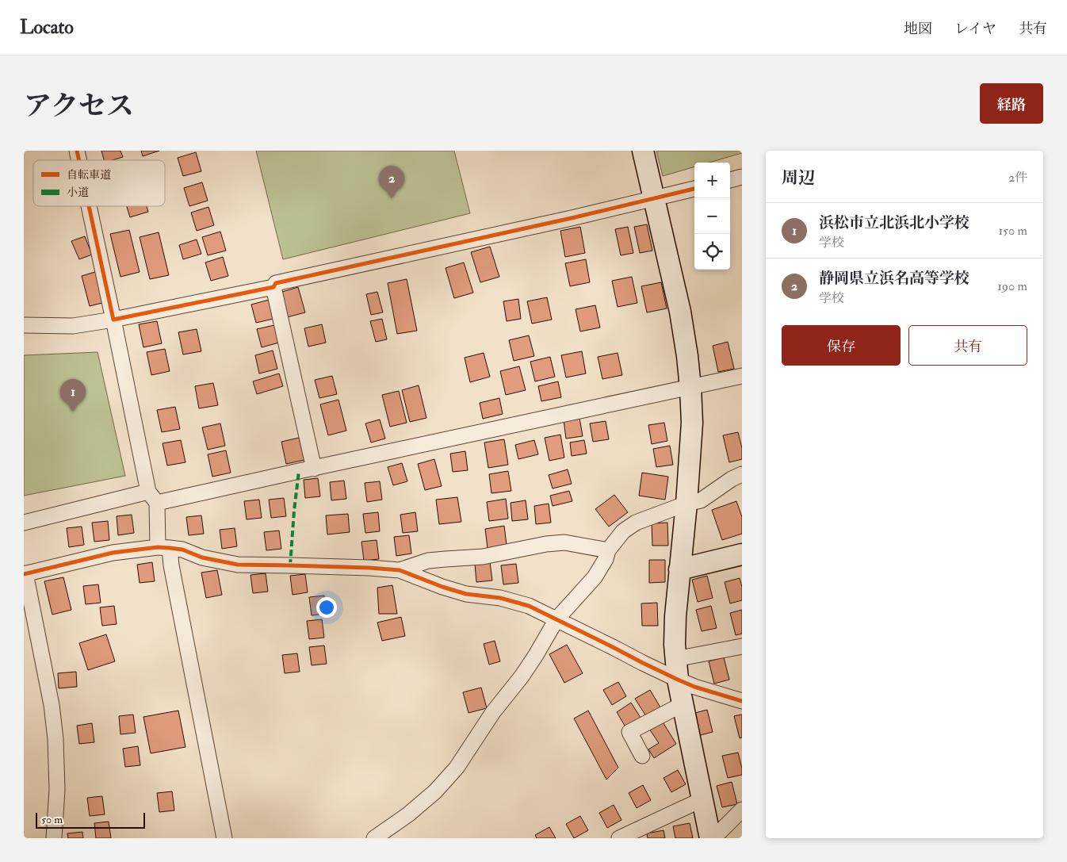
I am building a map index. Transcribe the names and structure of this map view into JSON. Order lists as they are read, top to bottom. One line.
{"legend":["自転車道","小道"],"scale_bar":"50 m","page":{"header":"Locato","nav":["地図","レイヤ","共有"],"title":"アクセス","buttons":["経路",["保存","共有"]],"heading":["周辺","2件"],"map_buttons":["+","−"],"pins":["2","1"],"list":[{"mark":"1","name":"浜松市立北浜北小学校","note":"学校","value":"150 m"},{"mark":"2","name":"静岡県立浜名高等学校","note":"学校","value":"190 m"}],"scale":"50 m"}}
